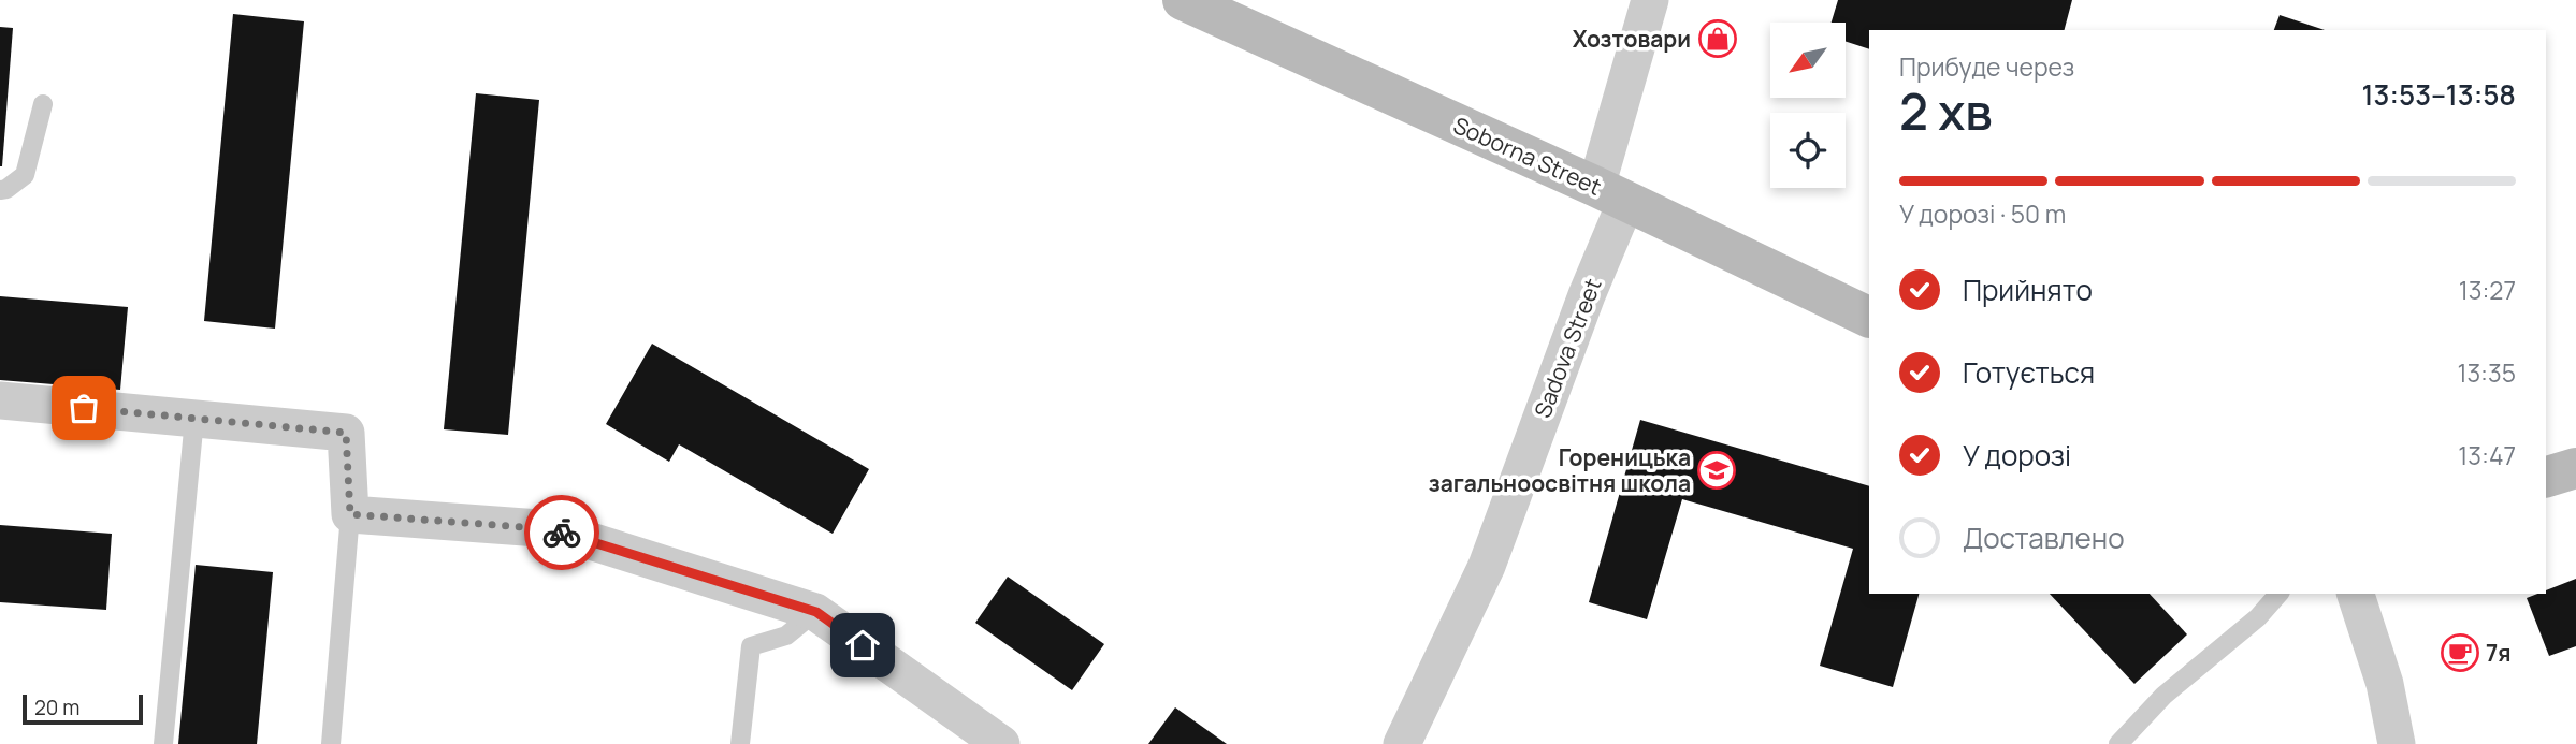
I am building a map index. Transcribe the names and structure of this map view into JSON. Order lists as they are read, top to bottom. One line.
{"streets":{"main road":["Soborna Street"],"street":["Sadova Street"]},"crossings":[["Soborna Street","Sadova Street"]],"places":{"shop":["Хозтовари"],"school or university":["Гореницька загальноосвітня школа"],"cafe":["7я"]},"scale_bar":"20 m","north":"bottom left","page":{"heading":["2 хв","Прибуде через","13:53–13:58"],"bar":"У дорозі · 50 m","list":[["Прийнято","13:27"],["Готується","13:35"],["У дорозі","13:47"],"Доставлено"],"scale":"20 m"}}
